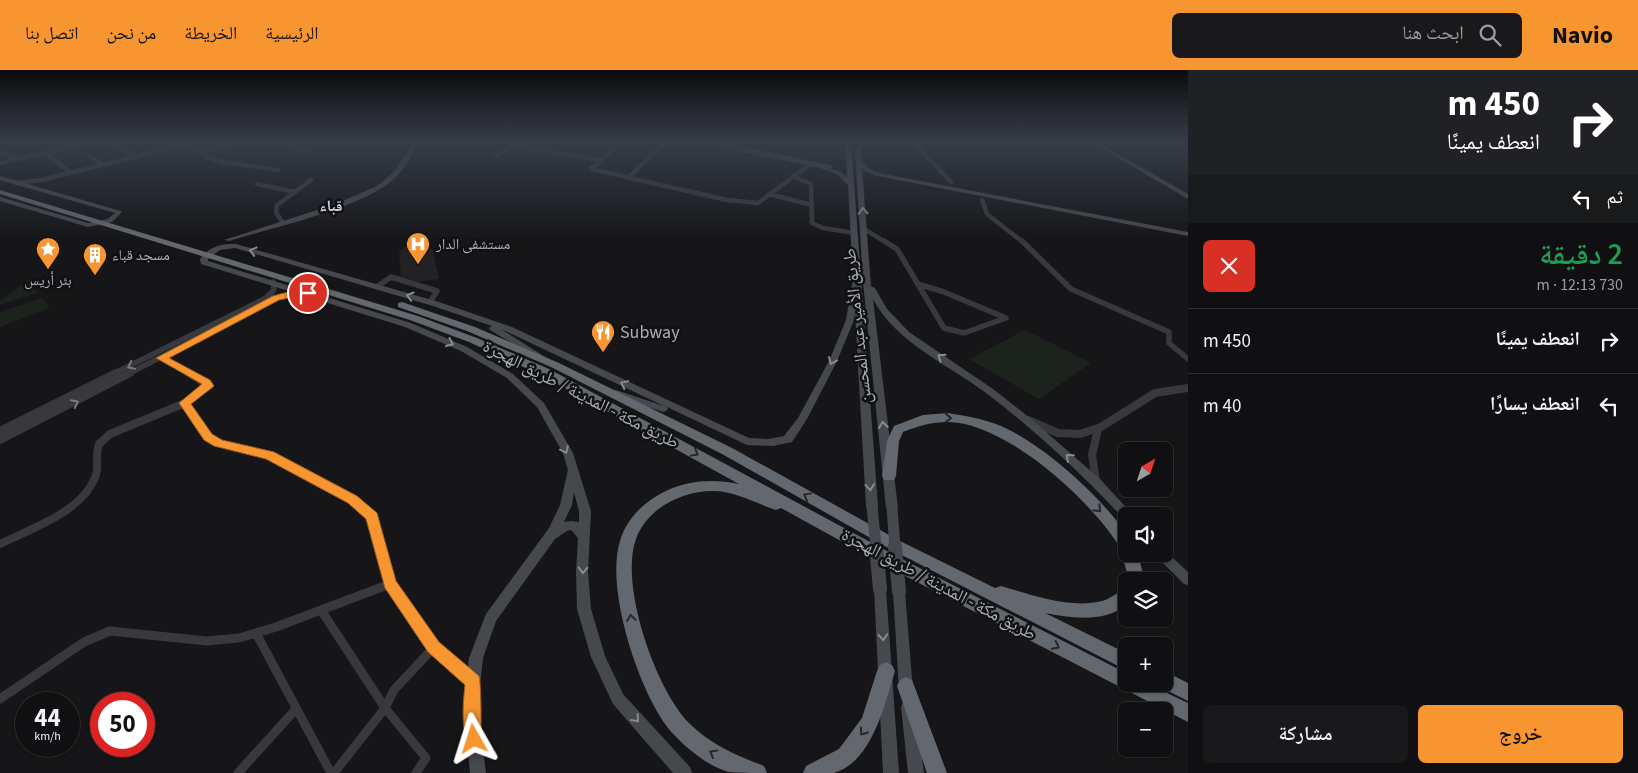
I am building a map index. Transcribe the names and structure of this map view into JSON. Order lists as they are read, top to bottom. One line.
{"streets":{"highway":["طريق مكة - المدينة / طريق الهجرة"],"main road":["طريق الأمير عبد المحسن"]},"districts":["قباء"],"places":{"hospital":["مستشفى الدار"],"place":["بئر أريس"],"building":["مسجد قباء"],"restaurant":["Subway"]},"north":"top right","page":{"header":"Navio","search":"ابحث هنا","nav":["الرئيسية","الخريطة","من نحن","اتصل بنا"],"turn":["450 m","انعطف يمينًا"],"then":"ثم","heading":["2 دقيقة","730 m · 12:13"],"list":[{"name":"انعطف يمينًا","value":"450 m"},{"name":"انعطف يسارًا","value":"40 m"}],"map_buttons":["+","−"],"speed":"44 km/h","limit":"50","buttons":["خروج","مشاركة"]}}
